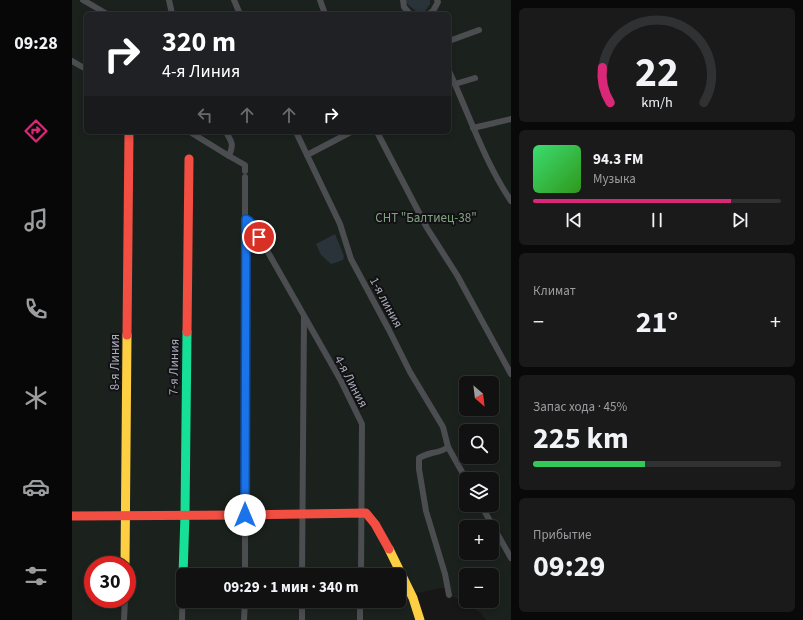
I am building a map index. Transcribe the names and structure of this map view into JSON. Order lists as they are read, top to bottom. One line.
{"streets":{"street":["1-я линия","8-я Линия","7-я Линия","4-я Линия"]},"parks":["СНТ \"Балтиец-38\""],"north":"bottom right","page":{"tabs":"09:28","turn":["320 m","4-я Линия"],"song":["94.3 FM","Музыка"],"tile":["Климат",["Запас хода · 45%","225 km"],["Прибытие","09:29"]],"heat":["−","21°","+"],"map_buttons":["+","−"],"limit":"30","trip":"09:29 · 1 мин · 340 m","gauge":["22","km/h"]}}
